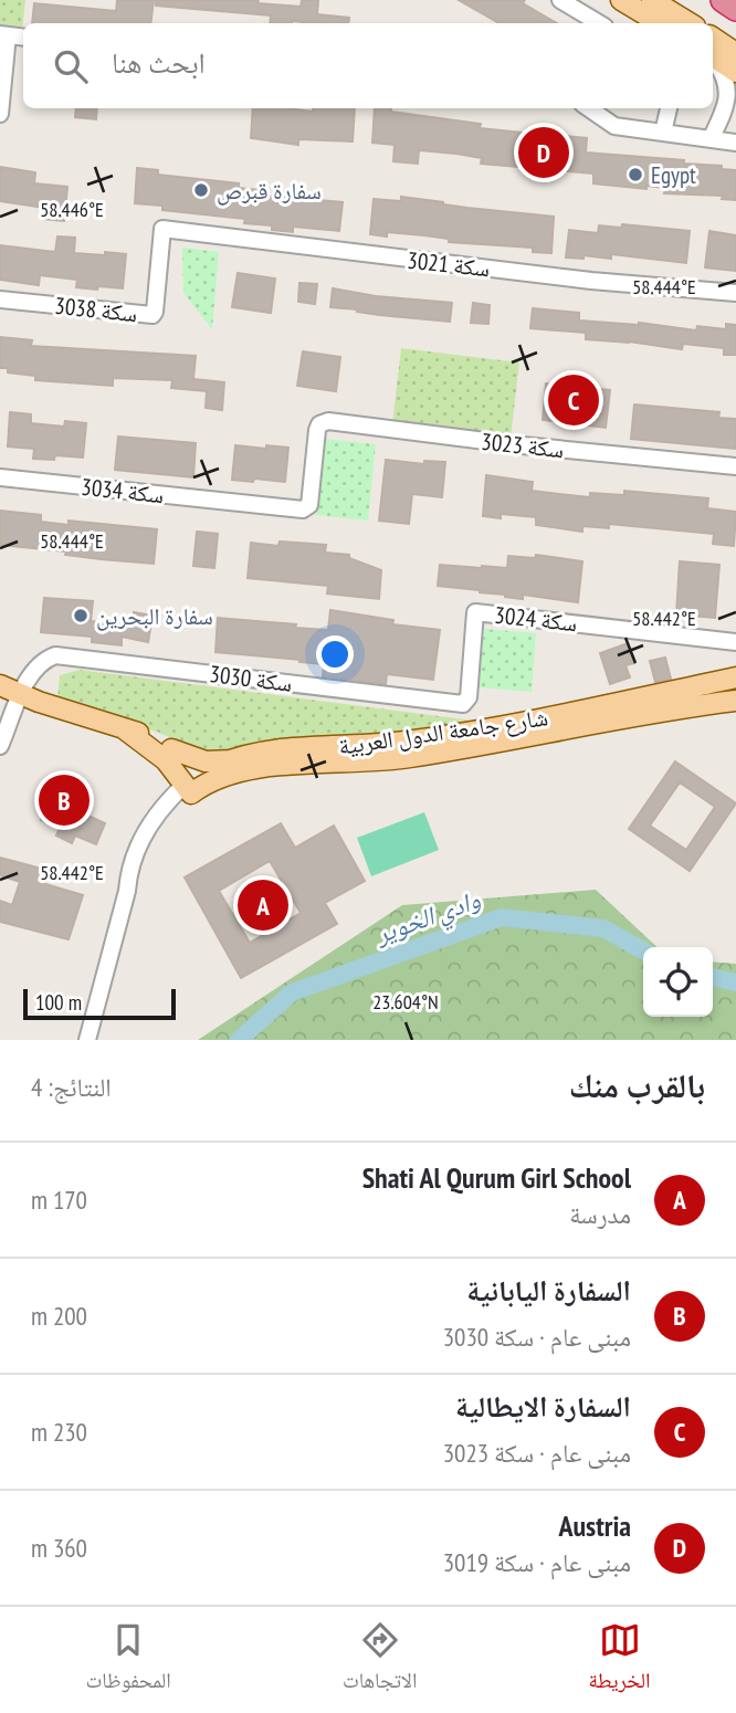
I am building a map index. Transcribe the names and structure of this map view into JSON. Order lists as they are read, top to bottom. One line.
{"streets":{"main road":["شارع جامعة الدول العربية"],"street":["سكة 3021","سكة 3038","سكة 3023","سكة 3034","سكة 3024","سكة 3030"]},"crossings":[["سكة 3021","سكة 3038"],["سكة 3023","سكة 3034"],["سكة 3024","سكة 3030"]],"water":["وادي الخوير"],"places":["Egypt","سفارة قبرص","سفارة البحرين"],"scale_bar":"100 m","page":{"search":"ابحث هنا","pins":["D","C","B","A"],"scale":"100 m","heading":["بالقرب منك","النتائج: 4"],"list":[{"mark":"A","name":"Shati Al Qurum Girl School","note":"مدرسة","value":"170 m"},{"mark":"B","name":"السفارة اليابانية","note":"مبنى عام · سكة 3030","value":"200 m"},{"mark":"C","name":"السفارة الايطالية","note":"مبنى عام · سكة 3023","value":"230 m"},{"mark":"D","name":"Austria","note":"مبنى عام · سكة 3019","value":"360 m"}],"nav":["الخريطة","الاتجاهات","المحفوظات"]},"coordinates":["58.446°E","58.444°E","58.442°E","23.604°N"]}
